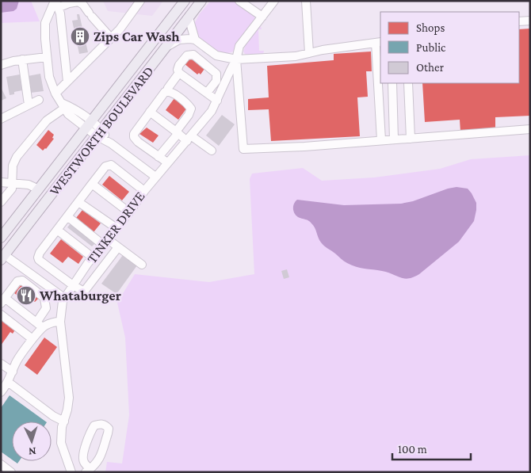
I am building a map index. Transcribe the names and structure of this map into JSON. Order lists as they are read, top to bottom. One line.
{"streets":{"main road":["WESTWORTH BOULEVARD"],"street":["TINKER DRIVE"]},"places":{"building":["Zips Car Wash"],"restaurant":["Whataburger"]},"legend":["Shops","Public","Other"],"scale_bar":"100 m","north":"bottom"}
